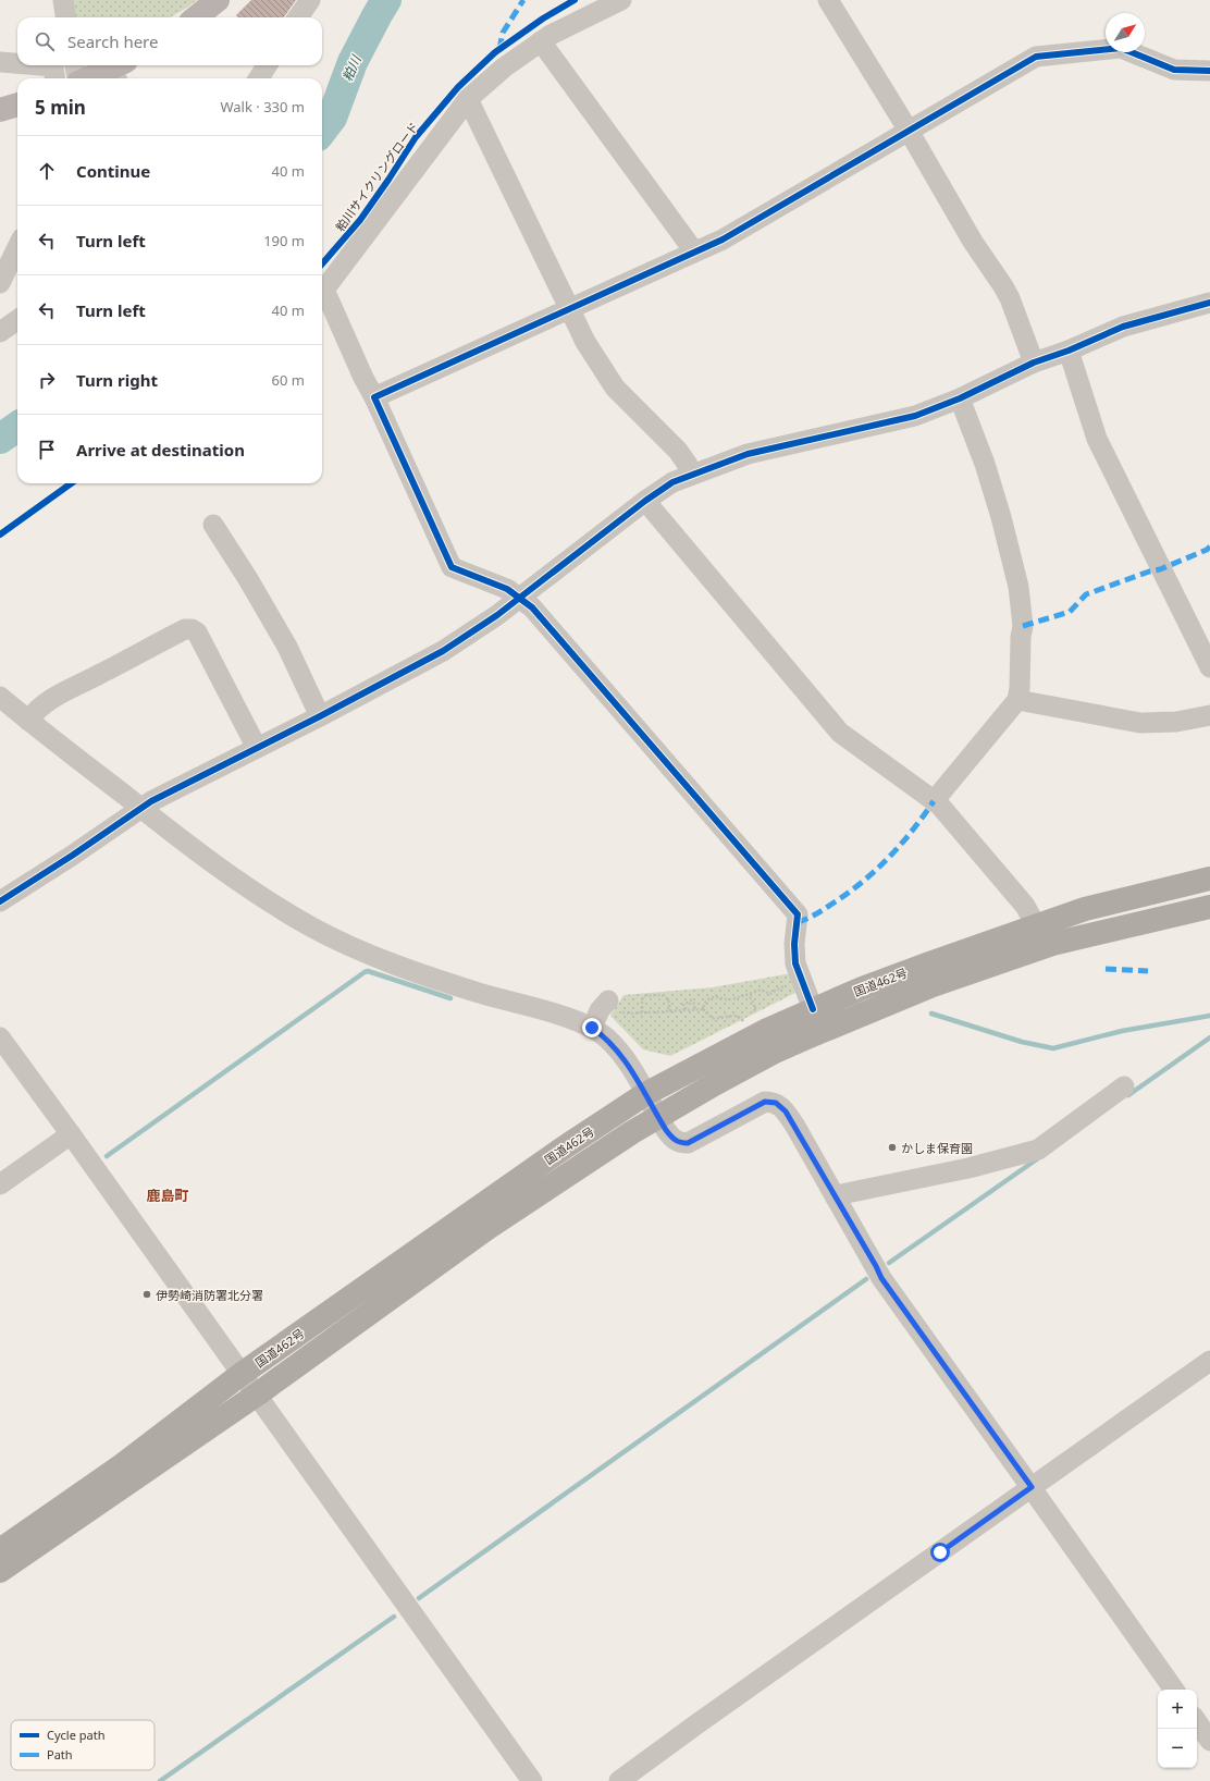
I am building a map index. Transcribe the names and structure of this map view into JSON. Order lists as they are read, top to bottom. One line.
{"streets":{"highway":["国道462号"],"cycle path":["粕川サイクリングロード"]},"districts":["鹿島町"],"water":["粕川"],"places":["かしま保育園","伊勢崎消防署北分署"],"legend":["Cycle path","Path"],"north":"top right","page":{"search":"Search here","heading":["5 min","Walk · 330 m"],"list":[["Continue","40 m"],["Turn left","190 m"],["Turn left","40 m"],["Turn right","60 m"],"Arrive at destination"],"map_buttons":["+","−"]}}
